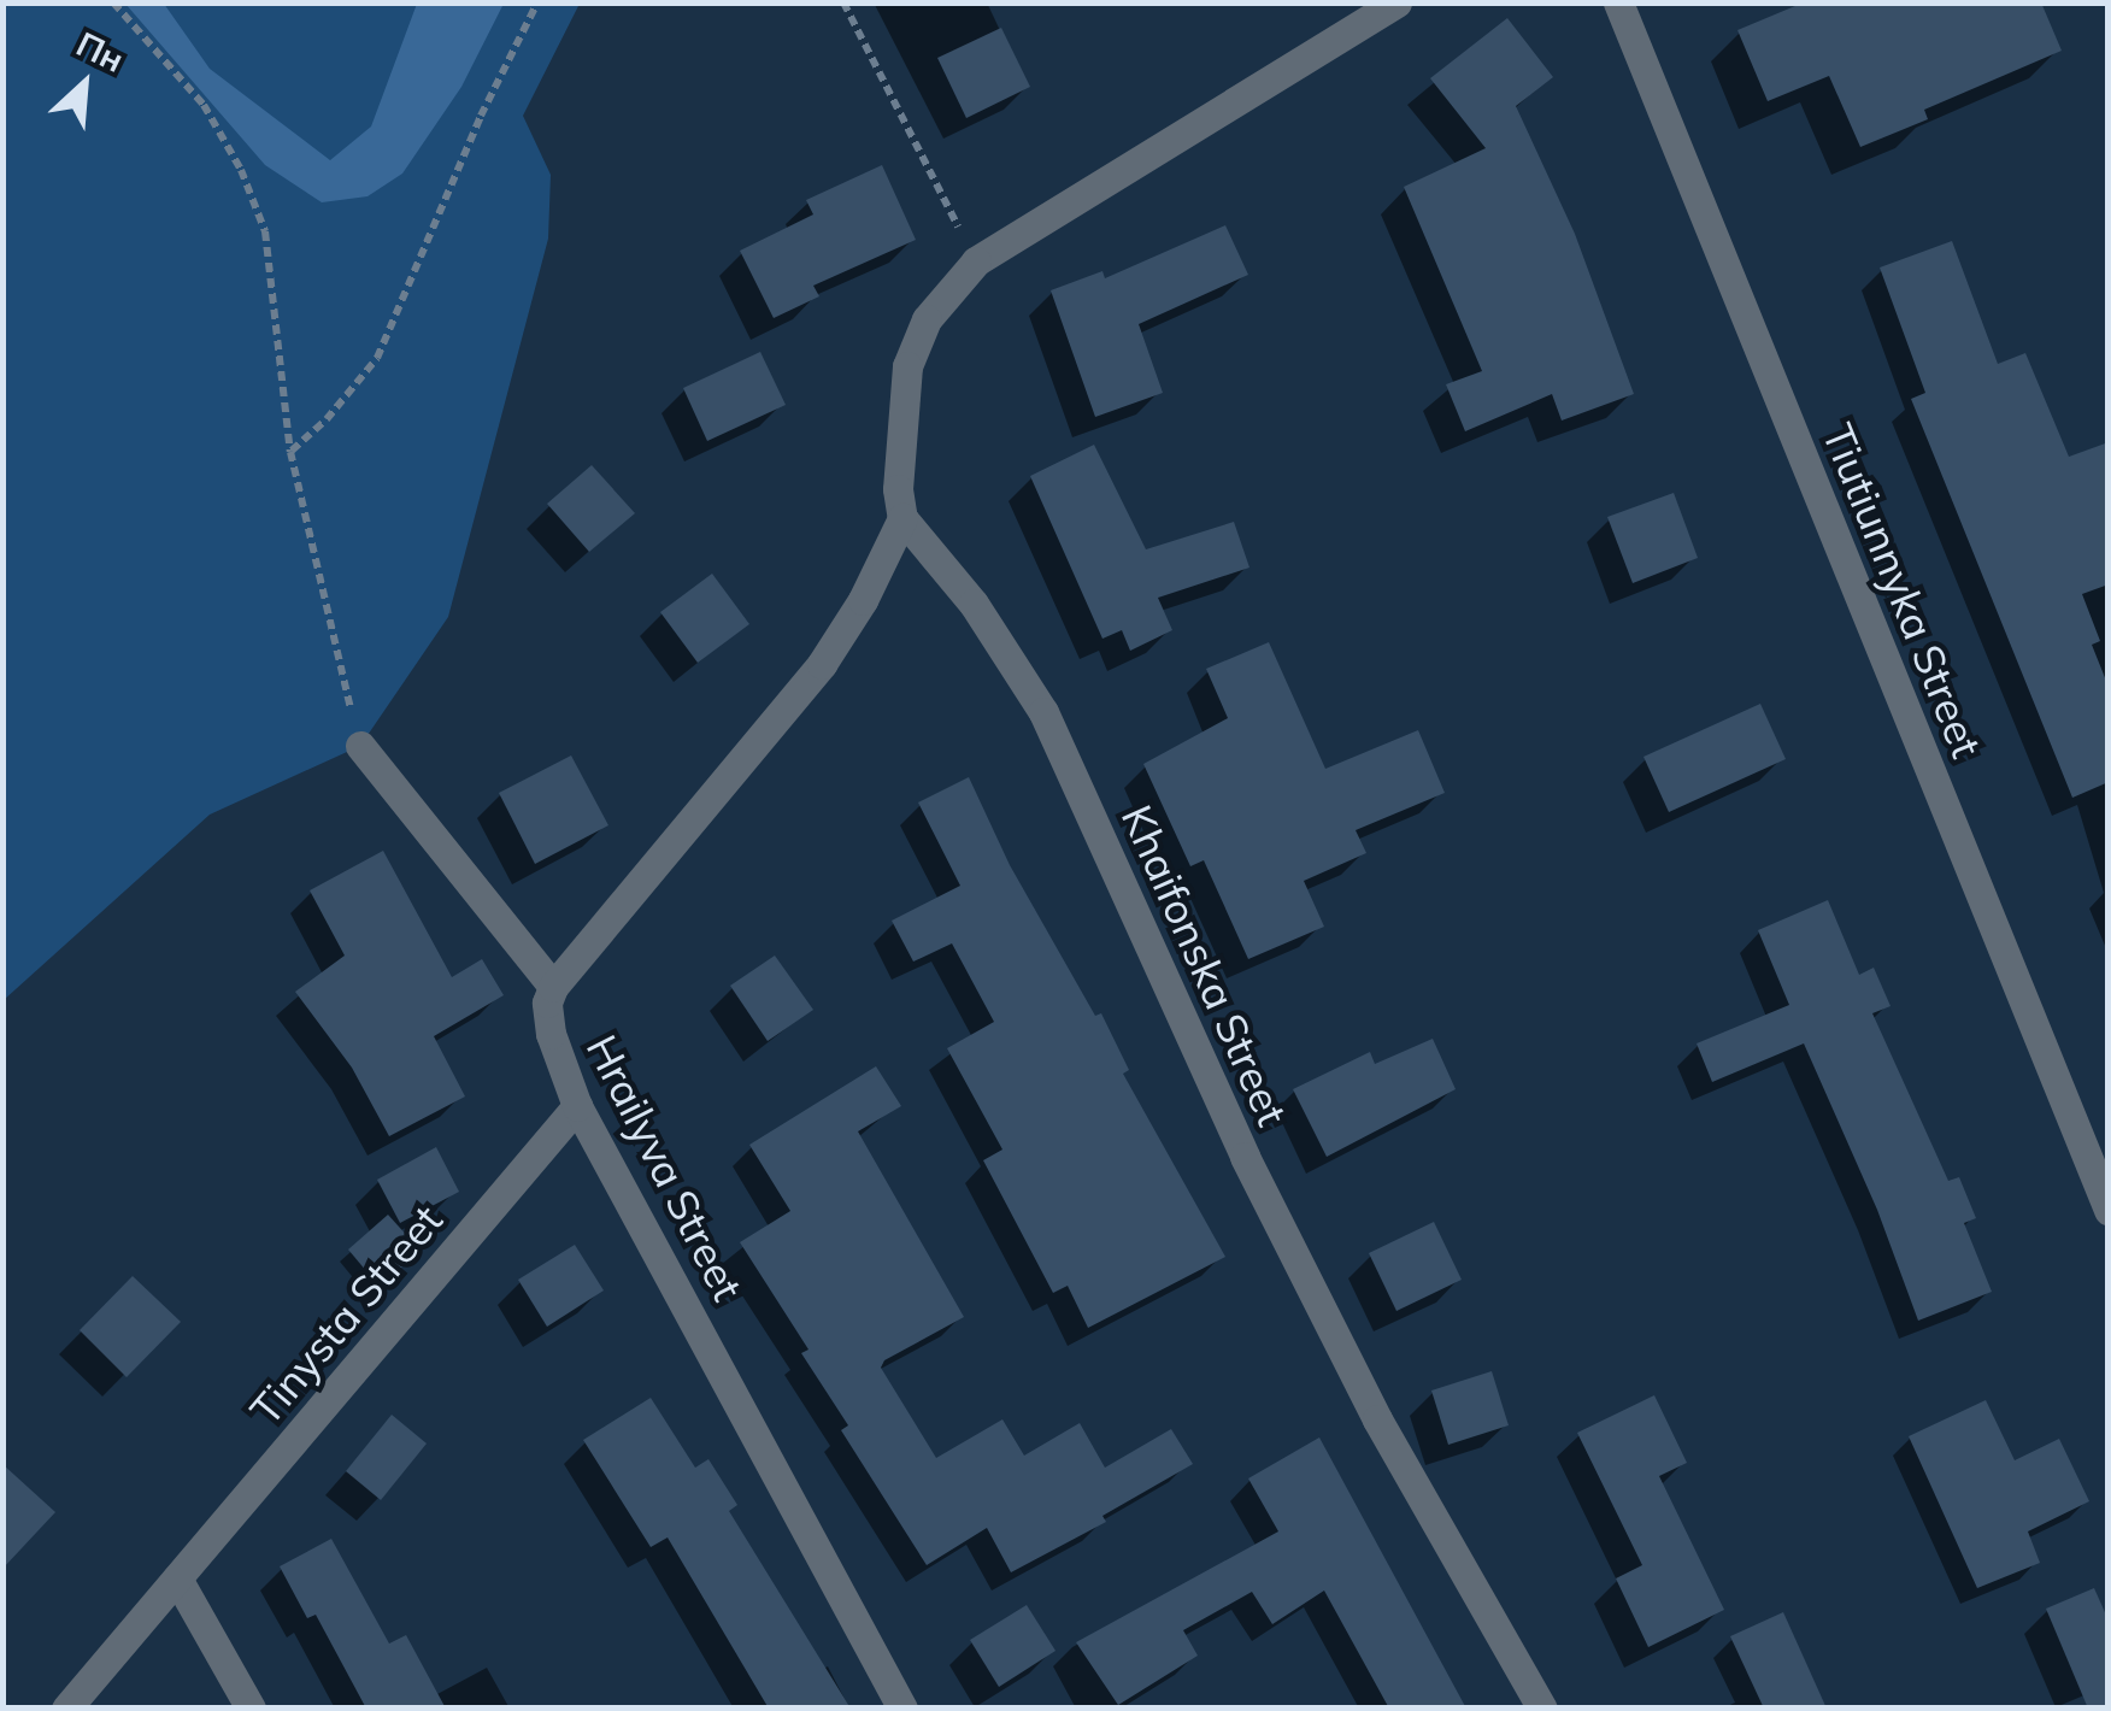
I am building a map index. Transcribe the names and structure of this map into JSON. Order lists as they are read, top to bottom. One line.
{"streets":{"street":["Tiutiunnyka Street","Khaifonska Street","Hrailyva Street","Tinysta Street"]},"crossings":[["Hrailyva Street","Tinysta Street"]],"north":"top right"}
